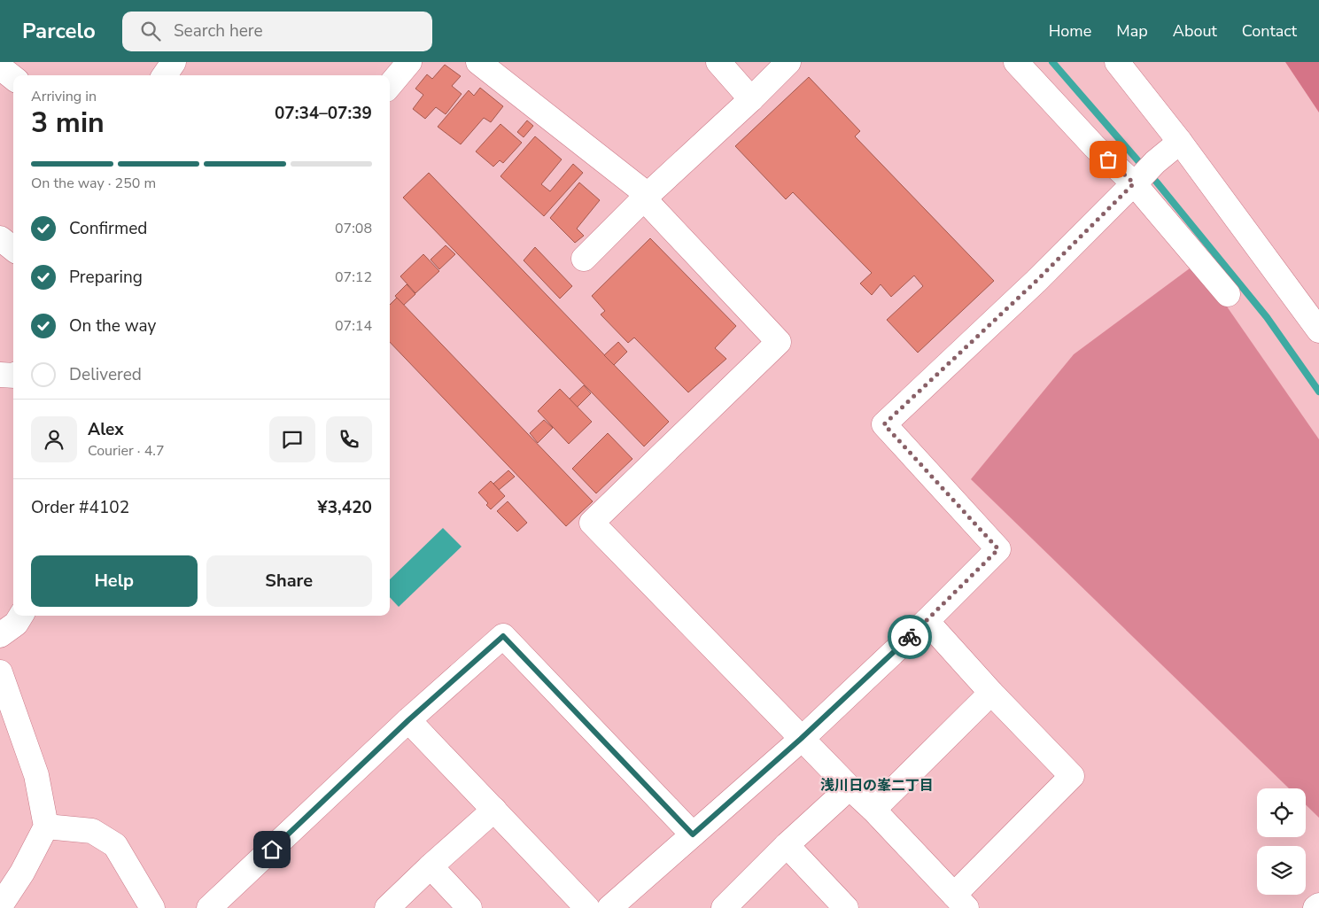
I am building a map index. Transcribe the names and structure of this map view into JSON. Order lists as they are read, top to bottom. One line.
{"districts":["浅川日の峯二丁目"],"page":{"header":"Parcelo","search":"Search here","nav":["Home","Map","About","Contact"],"heading":["3 min","Arriving in","07:34–07:39"],"panel":["Alex","Courier · 4.7","Order #4102","¥3,420"],"bar":"On the way · 250 m","list":[["Confirmed","07:08"],["Preparing","07:12"],["On the way","07:14"],"Delivered"],"buttons":["Help","Share"]}}
